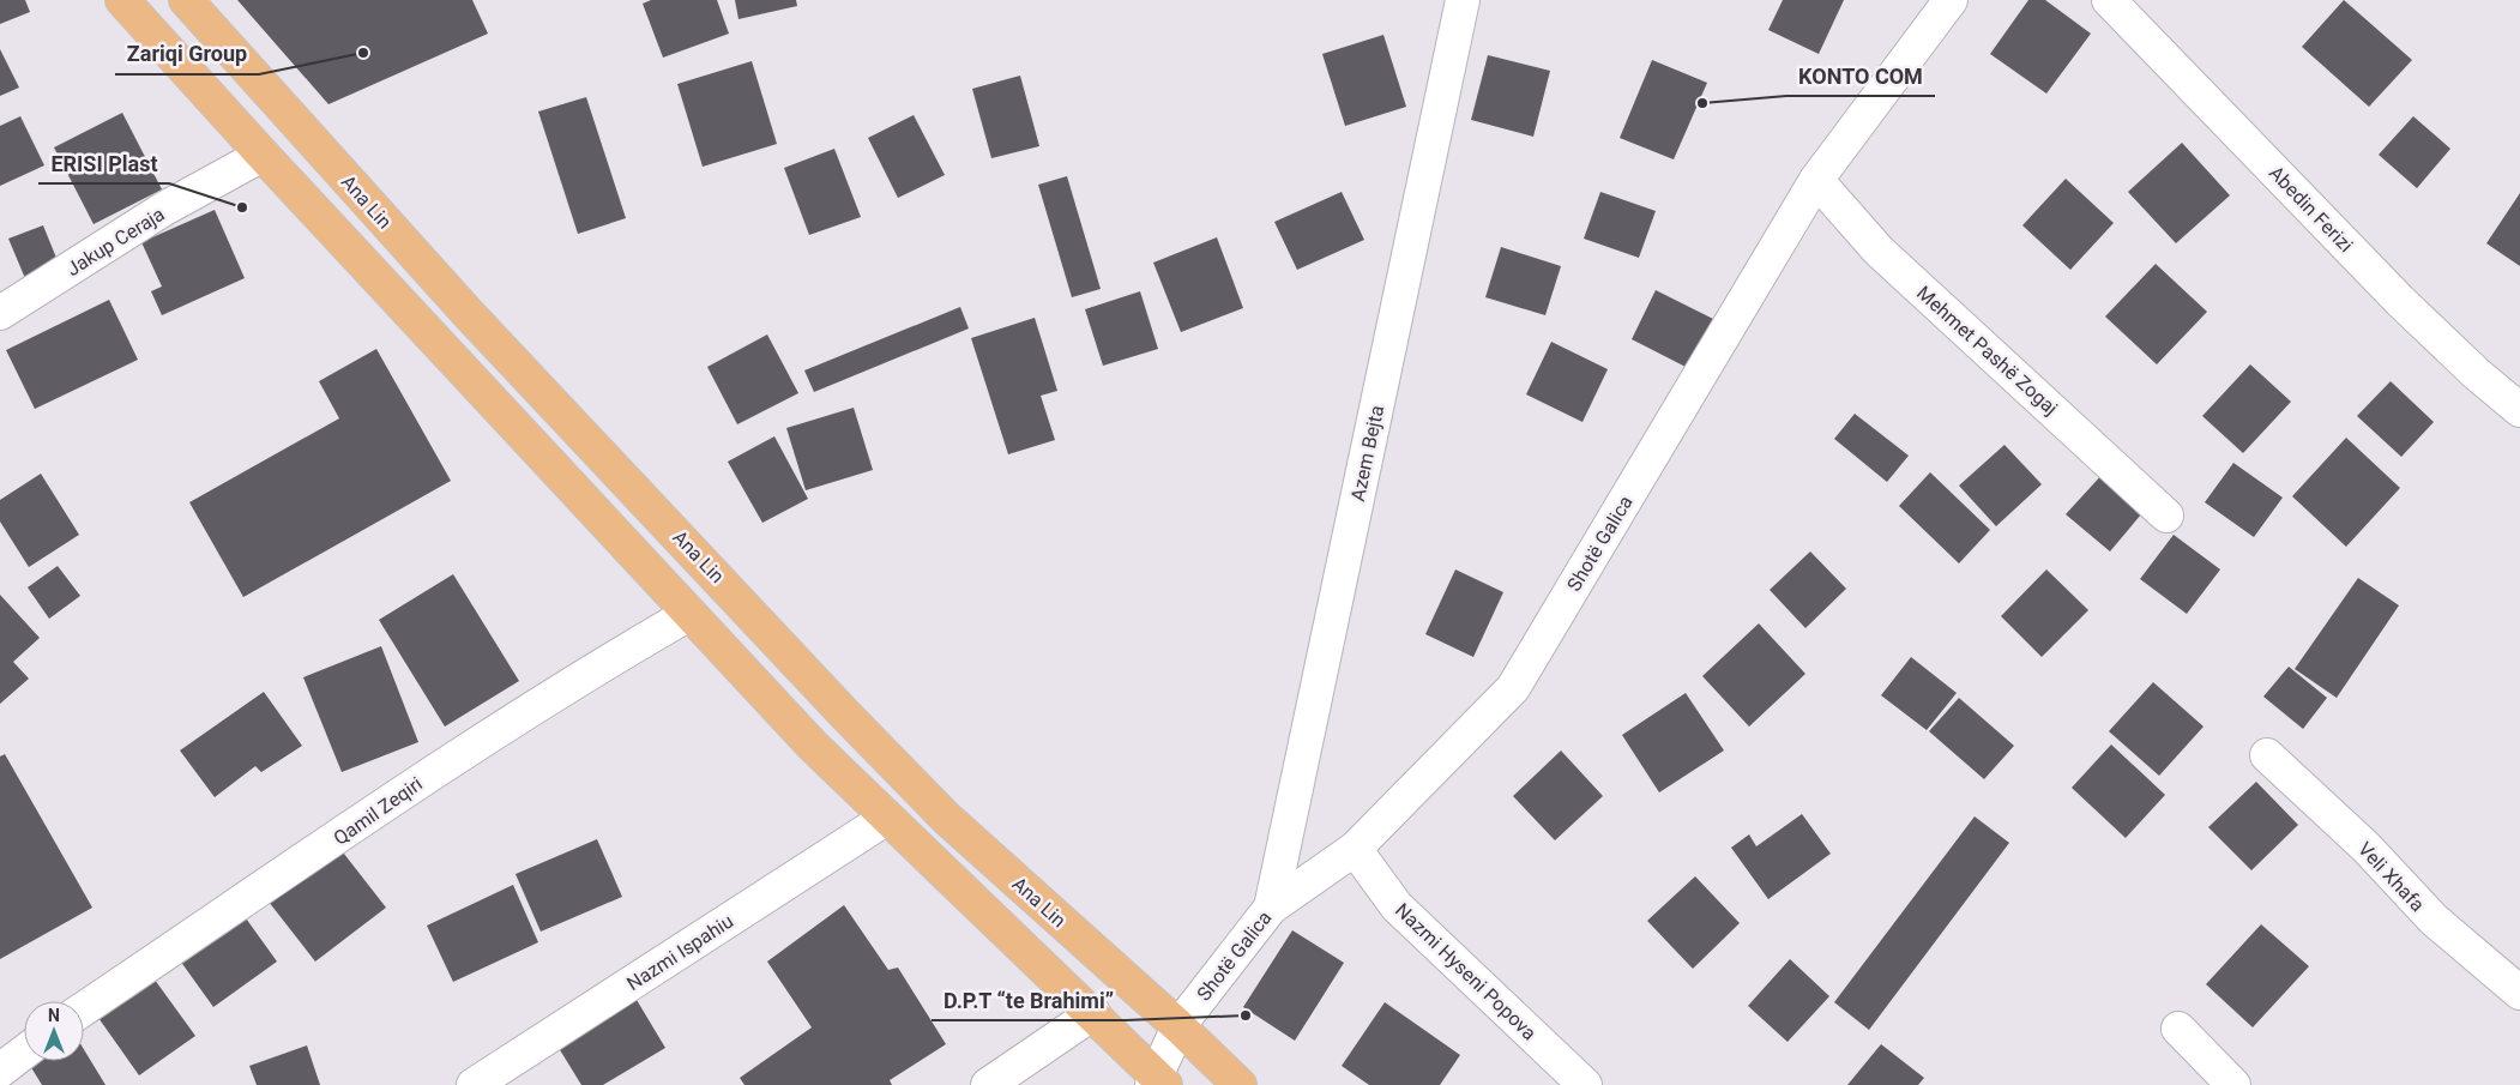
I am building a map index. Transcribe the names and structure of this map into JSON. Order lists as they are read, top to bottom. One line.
{"streets":{"main road":["Ana Lin"],"street":["Abedin Ferizi","Jakup Ceraja","Mehmet Pashë Zogaj","Azem Bejta","Shotë Galica","Qamil Zeqiri","Veli Xhafa","Nazmi Ispahiu","Nazmi Hyseni Popova"]},"crossings":[["Ana Lin","Shotë Galica"],["Mehmet Pashë Zogaj","Shotë Galica"],["Azem Bejta","Shotë Galica"],["Shotë Galica","Nazmi Hyseni Popova"]],"places":["Zariqi Group","KONTO COM","ERISI Plast","D.P.T “te Brahimi”"],"north":"top"}
